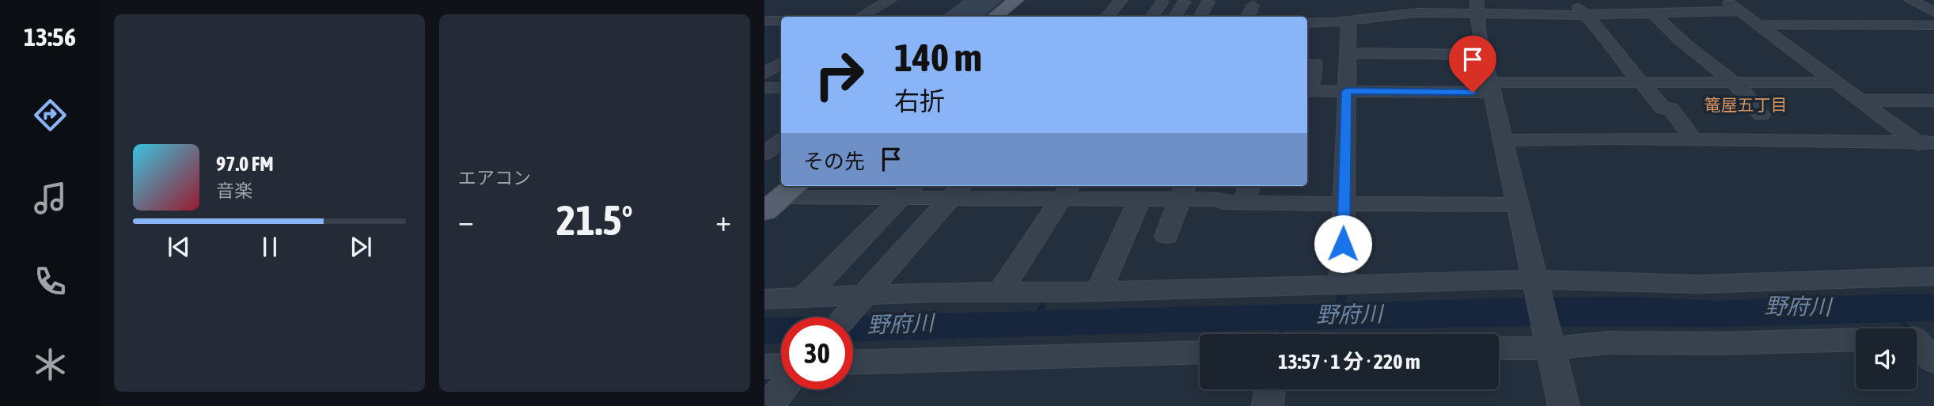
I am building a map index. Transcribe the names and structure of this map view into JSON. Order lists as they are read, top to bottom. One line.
{"districts":["篭屋五丁目"],"water":["野府川"],"page":{"tabs":"13:56","tile":"エアコン","turn":["140 m","右折"],"then":"その先","song":["97.0 FM","音楽"],"heat":["−","21.5°","+"],"limit":"30","trip":"13:57 · 1 分 · 220 m"}}
